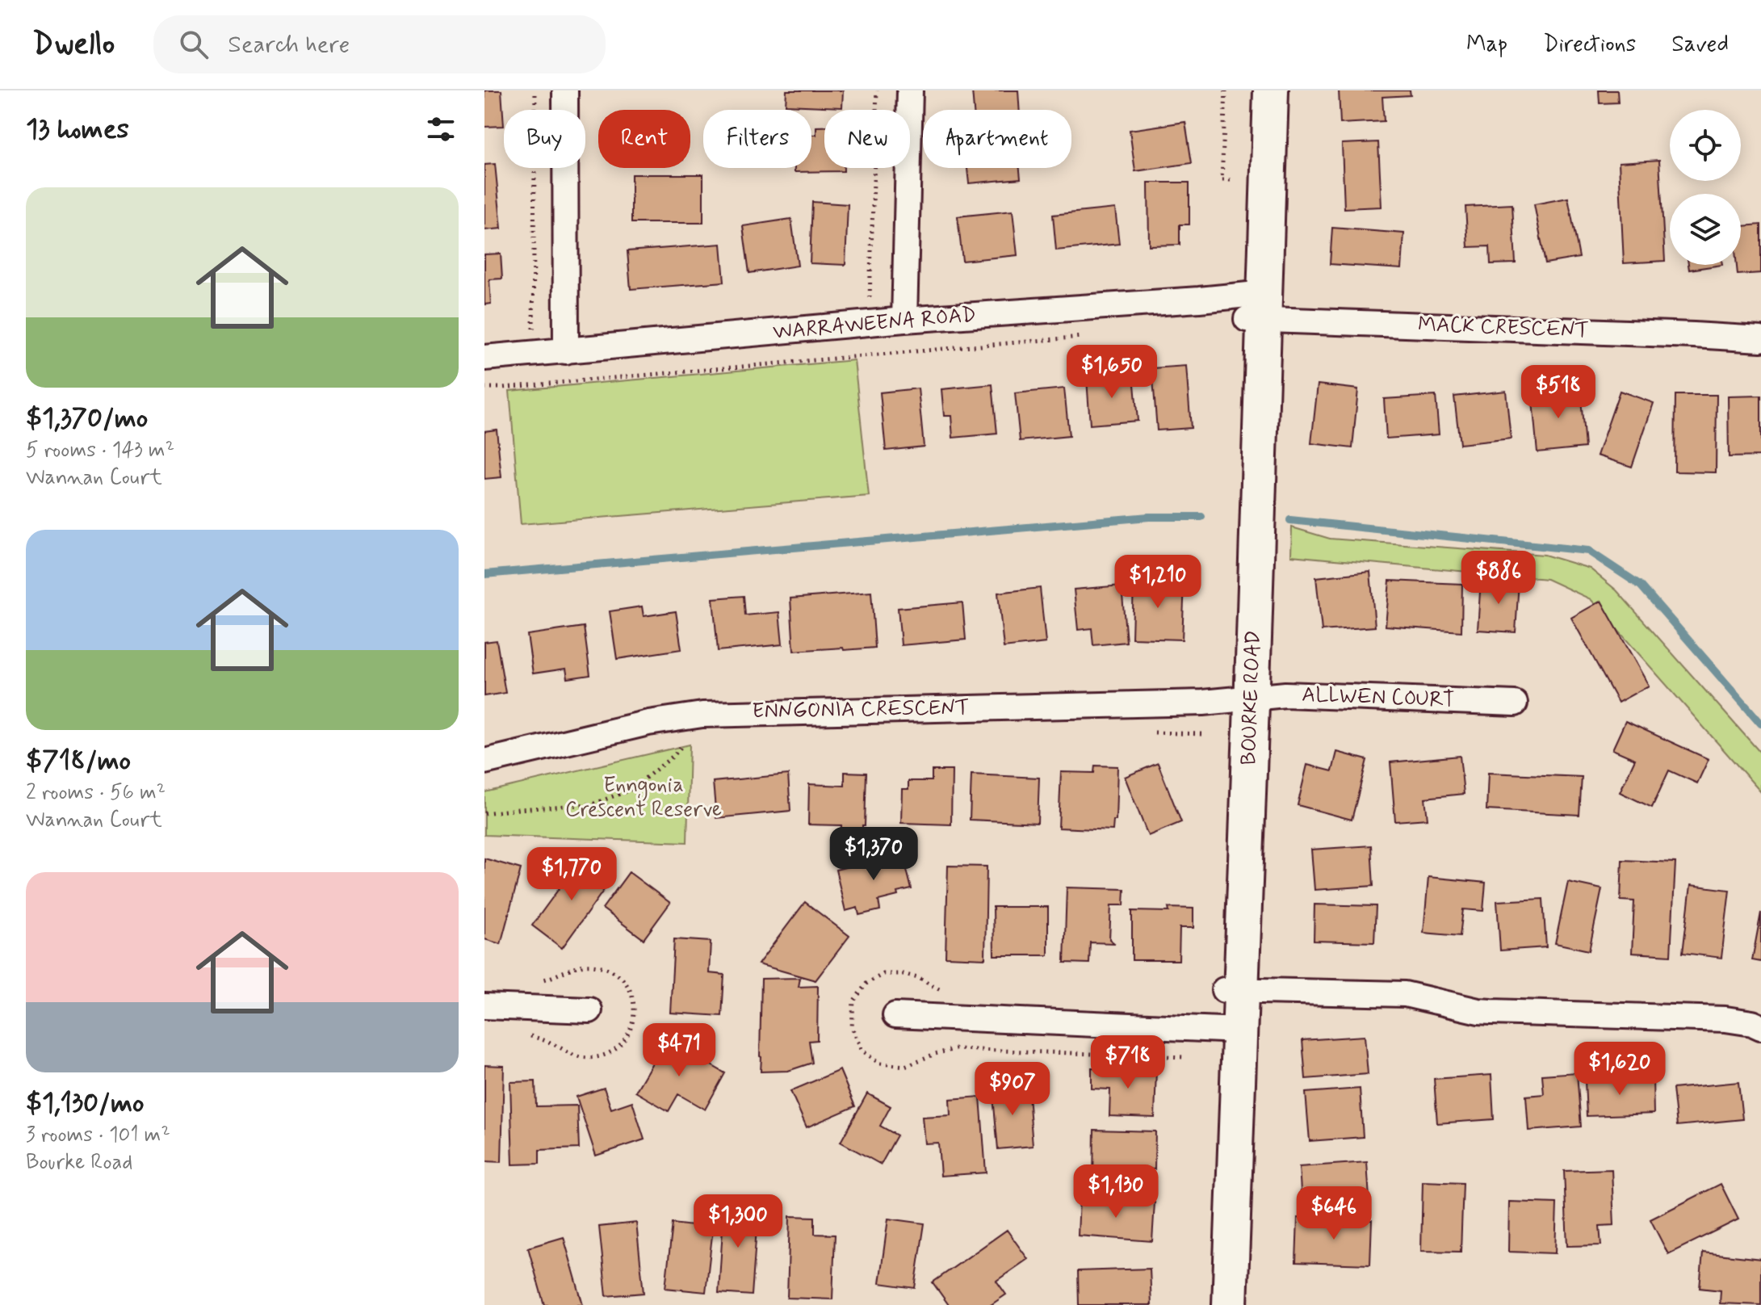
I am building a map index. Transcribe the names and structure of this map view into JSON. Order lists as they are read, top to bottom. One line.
{"streets":{"main road":["BOURKE ROAD"],"street":["WARRAWEENA ROAD","MACK CRESCENT","ALLWEN COURT","ENNGONIA CRESCENT"]},"crossings":[["WARRAWEENA ROAD","MACK CRESCENT"],["WARRAWEENA ROAD","BOURKE ROAD"],["MACK CRESCENT","BOURKE ROAD"],["BOURKE ROAD","ALLWEN COURT"],["BOURKE ROAD","ENNGONIA CRESCENT"],["ALLWEN COURT","ENNGONIA CRESCENT"]],"parks":["Enngonia Crescent Reserve"],"page":{"header":"Dwello","search":"Search here","nav":["Map","Directions","Saved"],"heading":"13 homes","chip":["Buy","Rent","Filters","New","Apartment"],"list":[{"name":"$1,370/mo","note":"5 rooms · 143 m² · Wannan Court"},{"name":"$718/mo","note":"2 rooms · 56 m² · Wannan Court"},{"name":"$1,130/mo","note":"3 rooms · 101 m² · Bourke Road"}],"price":["$1,650","$518","$886","$1,210","$1,370","$1,770","$471","$718","$1,620","$907","$1,130","$646","$1,300"]}}
